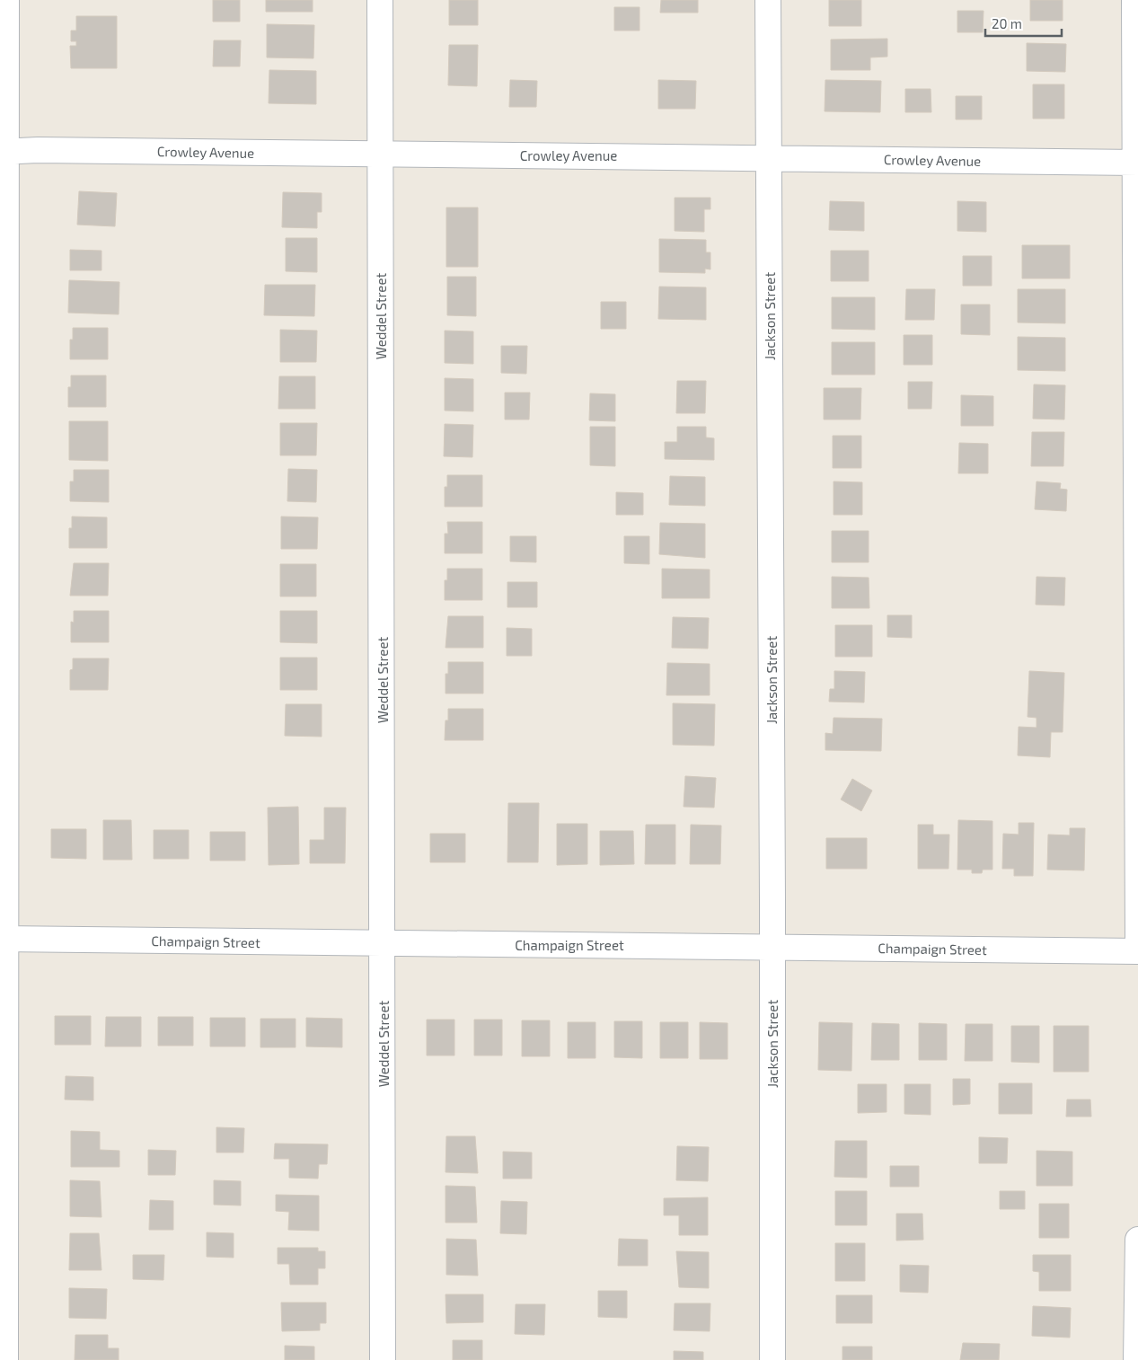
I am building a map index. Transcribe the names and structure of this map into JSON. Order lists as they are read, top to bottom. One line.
{"streets":{"street":["Crowley Avenue","Weddel Street","Jackson Street","Champaign Street"]},"crossings":[["Crowley Avenue","Weddel Street"],["Crowley Avenue","Jackson Street"],["Weddel Street","Champaign Street"],["Jackson Street","Champaign Street"]],"scale_bar":"20 m"}
